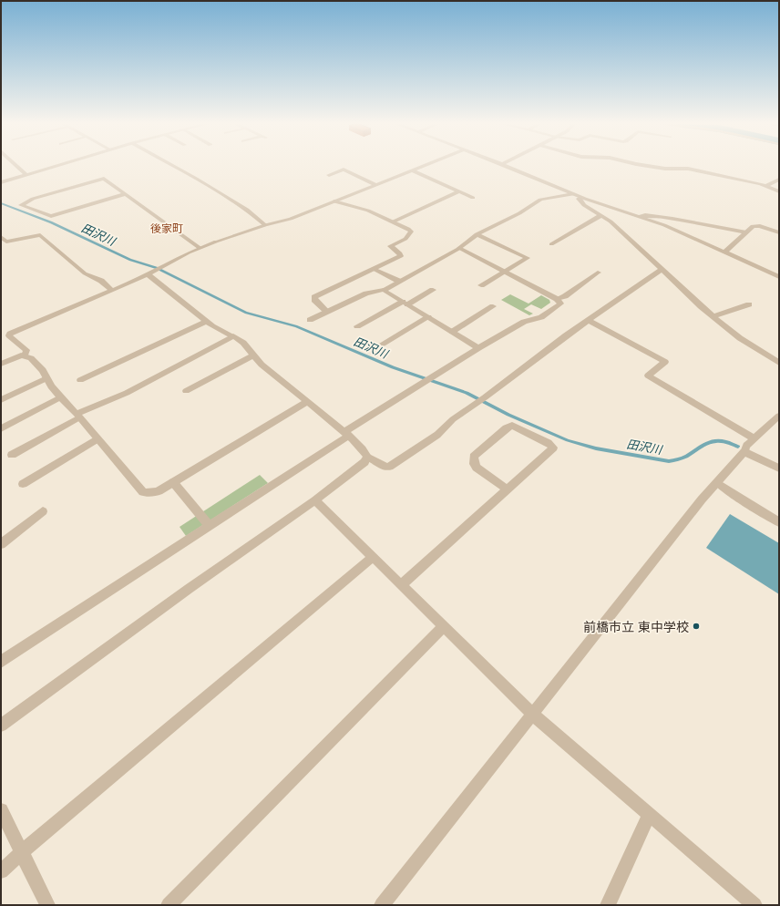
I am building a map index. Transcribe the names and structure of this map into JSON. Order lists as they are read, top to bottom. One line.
{"districts":["後家町"],"water":["田沢川"],"places":["前橋市立 東中学校"]}
